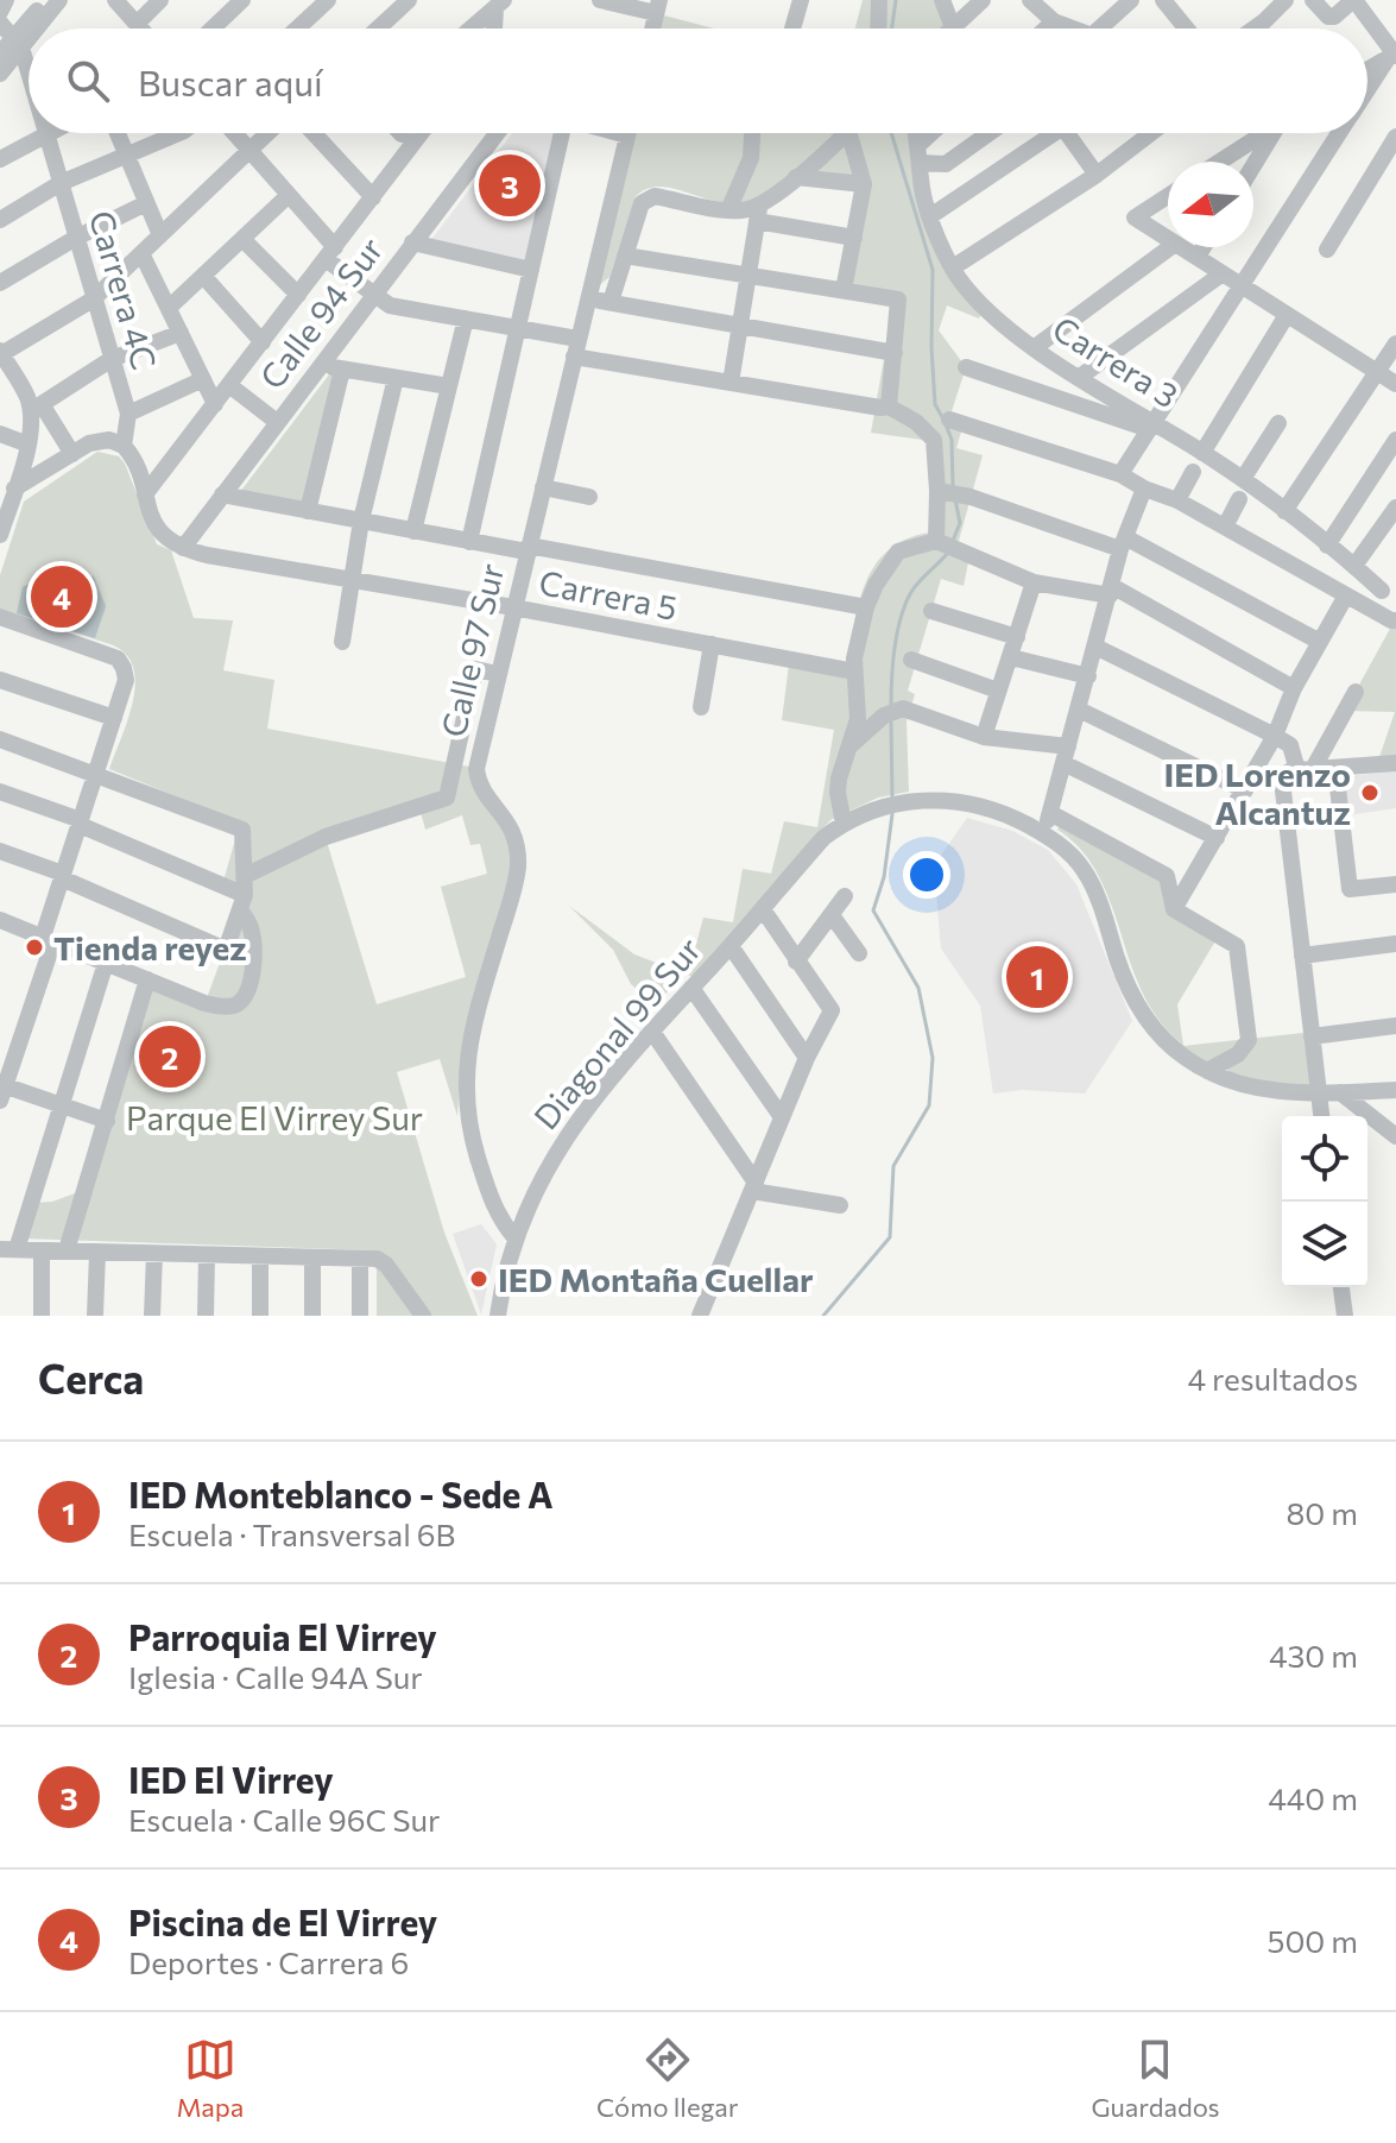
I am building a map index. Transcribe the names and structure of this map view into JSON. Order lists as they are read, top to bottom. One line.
{"streets":{"street":["Carrera 4C","Calle 94 Sur","Carrera 3","Carrera 5","Calle 97 Sur","Diagonal 99 Sur"]},"crossings":[["Calle 94 Sur","Carrera 5"],["Carrera 5","Calle 97 Sur"],["Calle 97 Sur","Diagonal 99 Sur"]],"parks":["Parque El Virrey Sur"],"places":["IED Lorenzo Alcantuz","Tienda reyez","IED Montaña Cuellar"],"north":"left","page":{"search":"Buscar aquí","pins":["3","4","1","2"],"heading":["Cerca","4 resultados"],"list":[{"mark":"1","name":"IED Monteblanco - Sede A","note":"Escuela · Transversal 6B","value":"80 m"},{"mark":"2","name":"Parroquia El Virrey","note":"Iglesia · Calle 94A Sur","value":"430 m"},{"mark":"3","name":"IED El Virrey","note":"Escuela · Calle 96C Sur","value":"440 m"},{"mark":"4","name":"Piscina de El Virrey","note":"Deportes · Carrera 6","value":"500 m"}],"nav":["Mapa","Cómo llegar","Guardados"]}}
